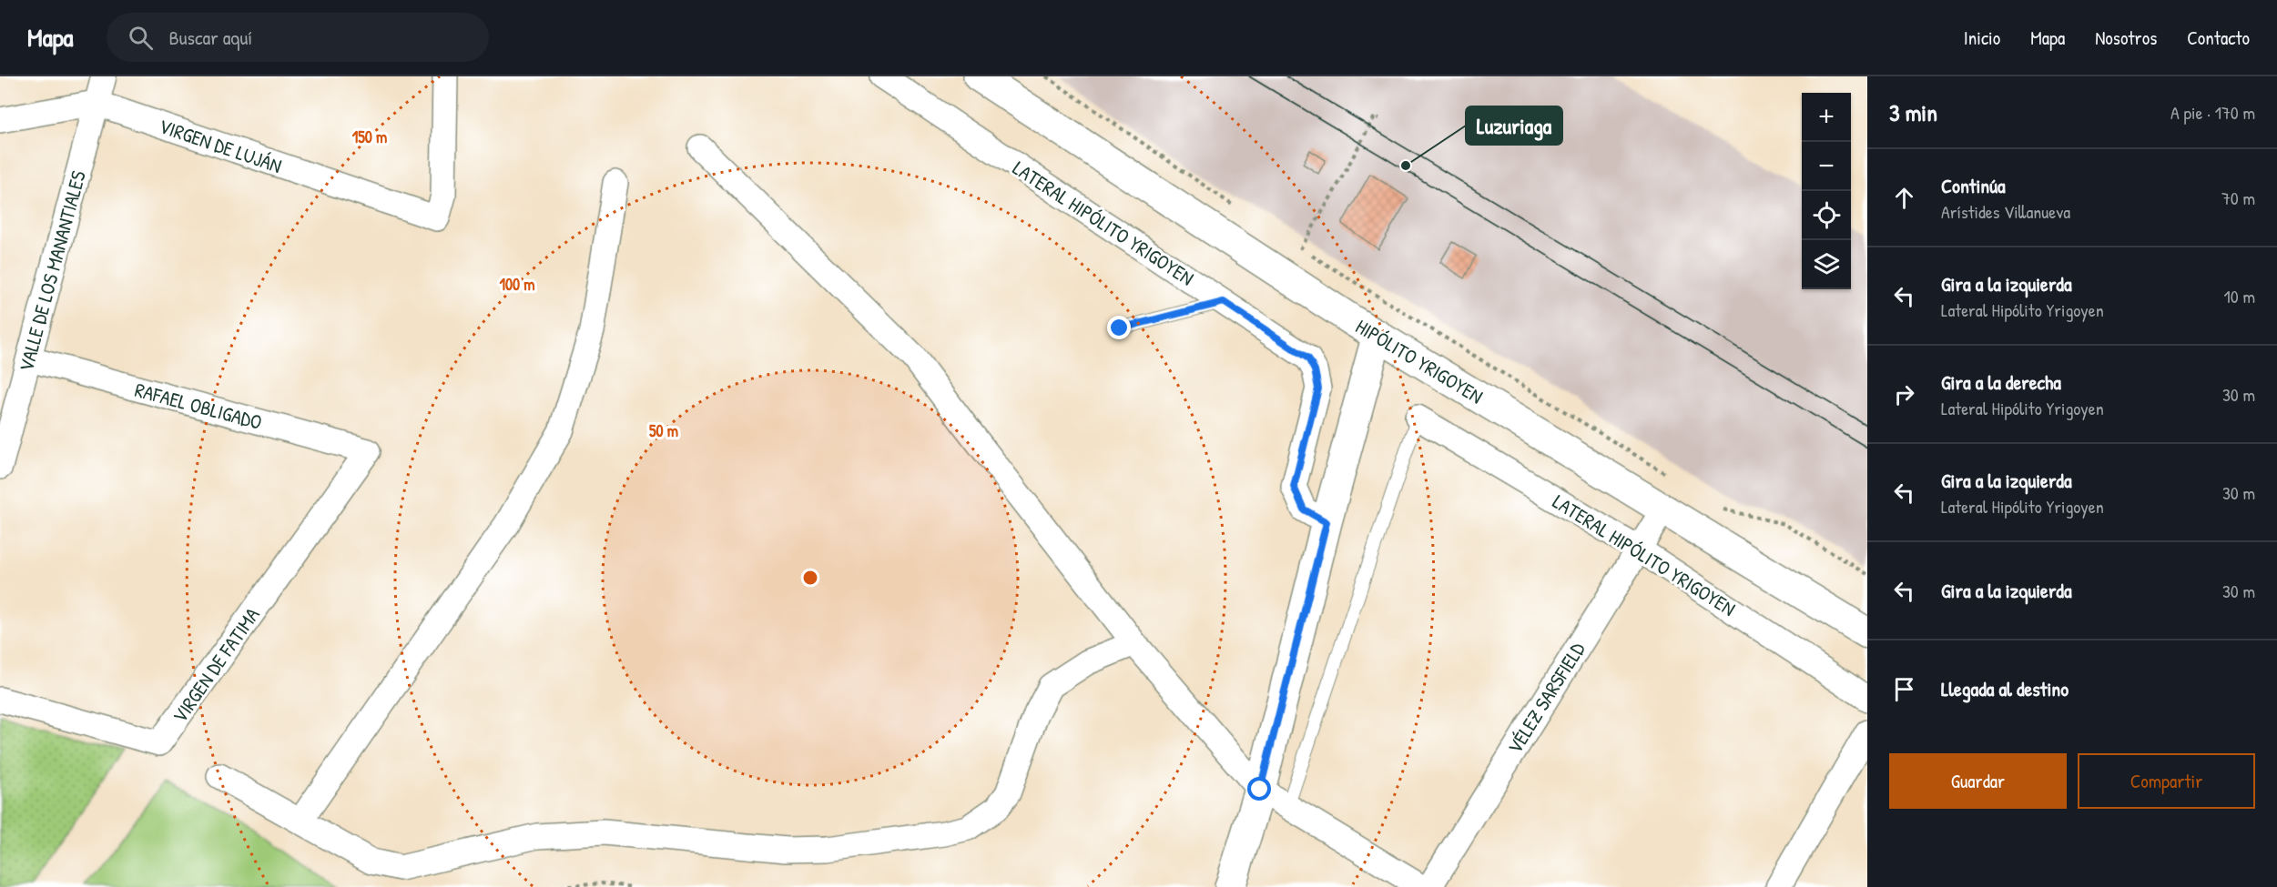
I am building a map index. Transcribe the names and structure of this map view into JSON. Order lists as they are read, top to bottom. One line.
{"streets":{"main road":["HIPÓLITO YRIGOYEN"],"street":["VIRGEN DE LUJÁN","LATERAL HIPÓLITO YRIGOYEN","VALLE DE LOS MANANTIALES","RAFAEL OBLIGADO","VIRGEN DE FATIMA","VÉLEZ SARSFIELD"]},"crossings":[["VIRGEN DE LUJÁN","VALLE DE LOS MANANTIALES"],["LATERAL HIPÓLITO YRIGOYEN","VÉLEZ SARSFIELD"],["VALLE DE LOS MANANTIALES","RAFAEL OBLIGADO"],["HIPÓLITO YRIGOYEN","VÉLEZ SARSFIELD"],["RAFAEL OBLIGADO","VIRGEN DE FATIMA"]],"places":["Luzuriaga"],"page":{"header":"Mapa","search":"Buscar aquí","nav":["Inicio","Mapa","Nosotros","Contacto"],"heading":["3 min","A pie · 170 m"],"map_buttons":["+","−"],"list":[["Continúa","Arístides Villanueva","70 m"],["Gira a la izquierda","Lateral Hipólito Yrigoyen","10 m"],["Gira a la derecha","Lateral Hipólito Yrigoyen","30 m"],["Gira a la izquierda","Lateral Hipólito Yrigoyen","30 m"],["Gira a la izquierda","30 m"],"Llegada al destino"],"buttons":["Guardar","Compartir"]},"rings":["150 m","100 m","50 m"]}
